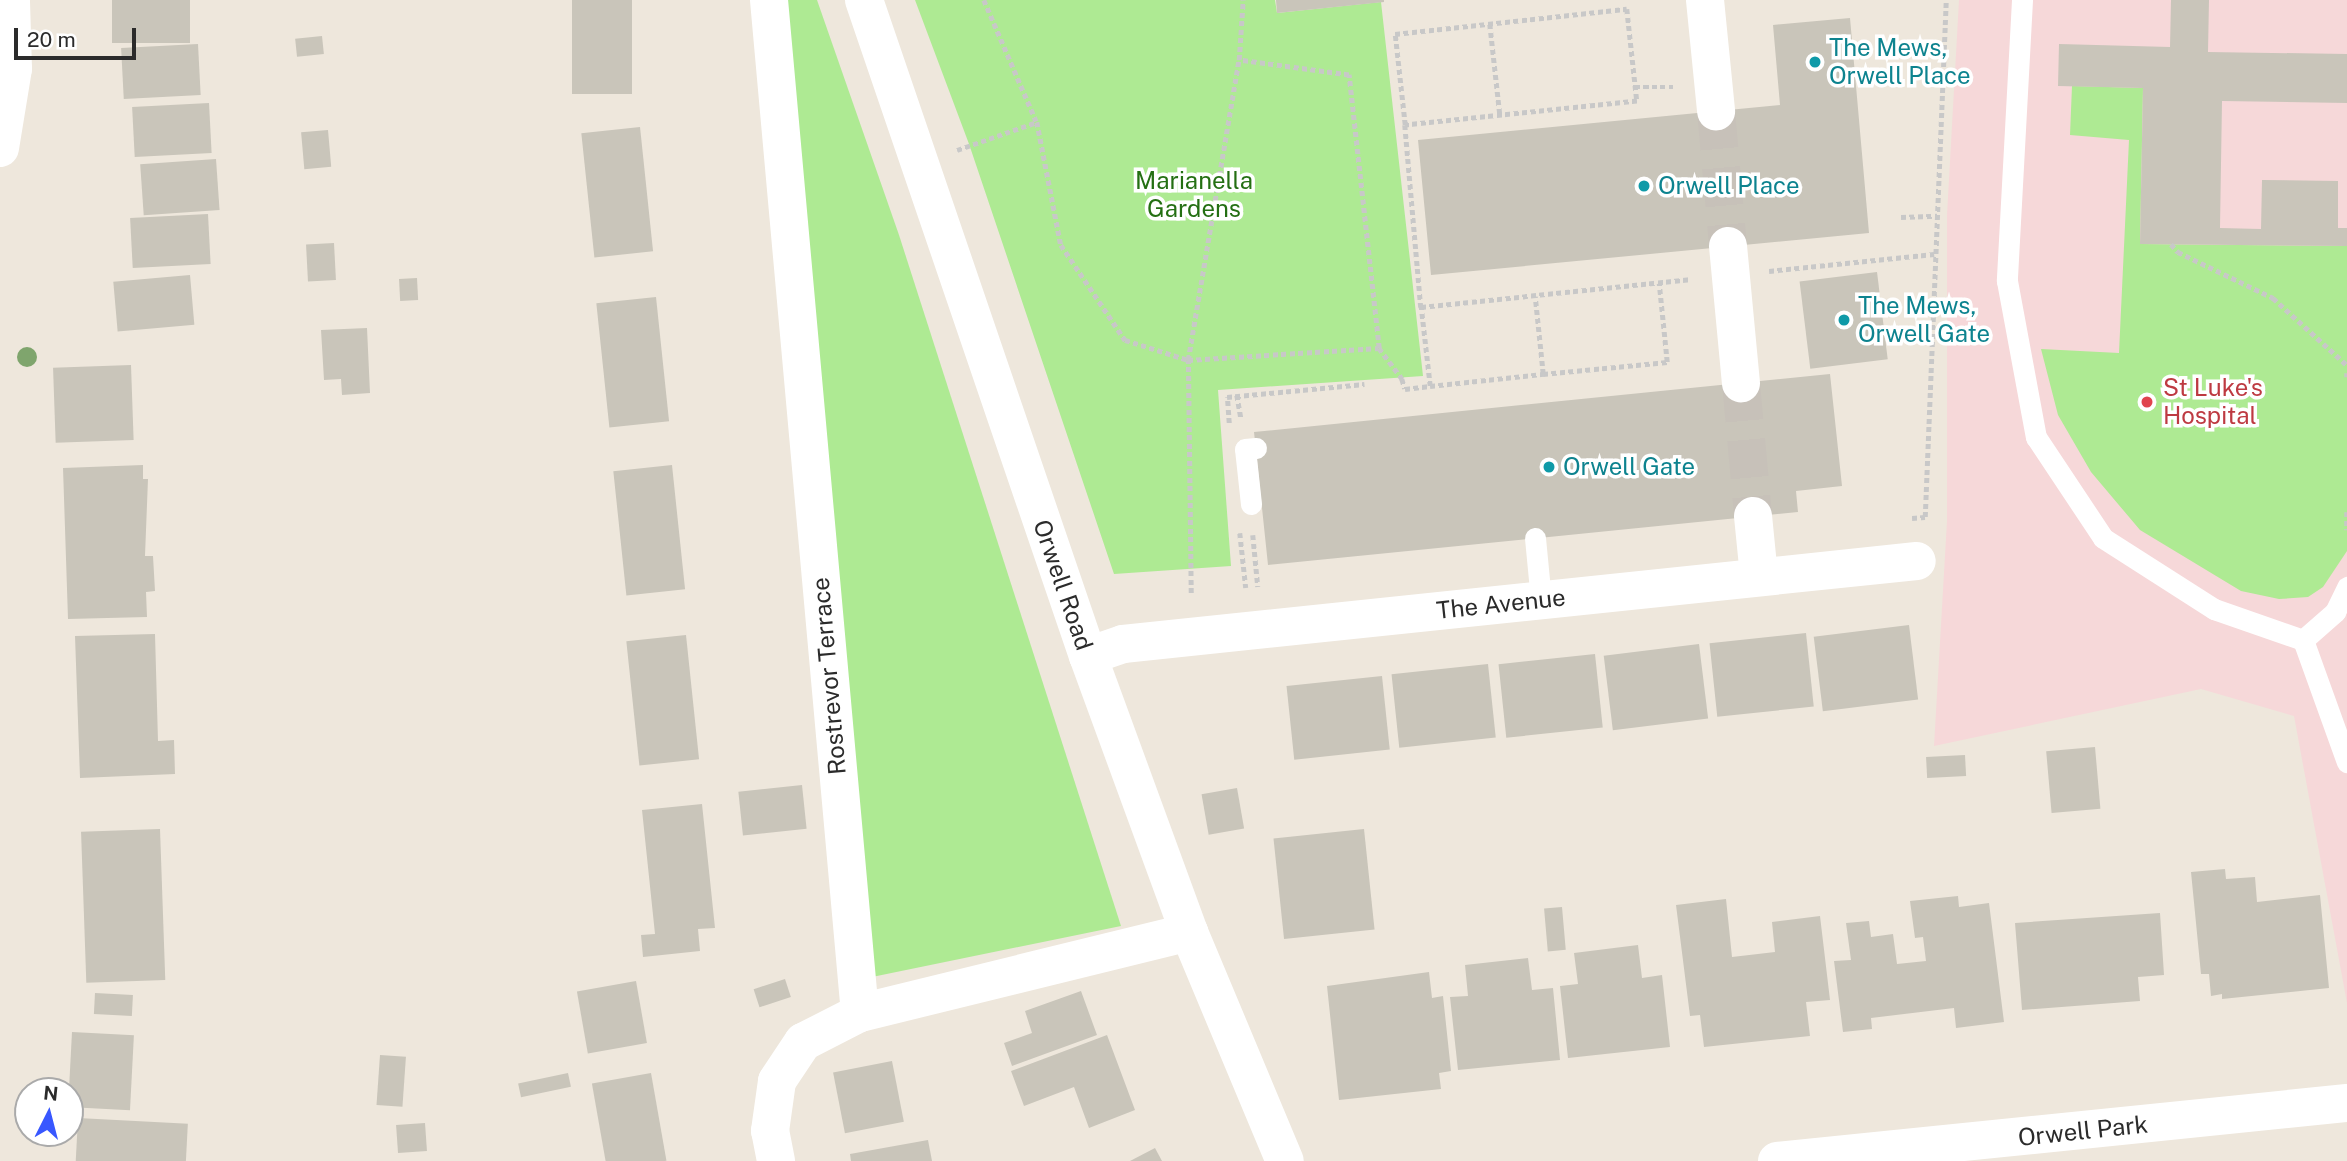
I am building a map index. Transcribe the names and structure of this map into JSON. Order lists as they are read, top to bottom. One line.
{"streets":{"street":["Orwell Road","The Avenue","Rostrevor Terrace","Orwell Park"]},"crossings":[["Orwell Road","The Avenue"]],"parks":["Marianella Gardens"],"places":["The Mews, Orwell Place","Orwell Place","The Mews, Orwell Gate","St Luke's Hospital","Orwell Gate"],"scale_bar":"20 m","north":"top"}
